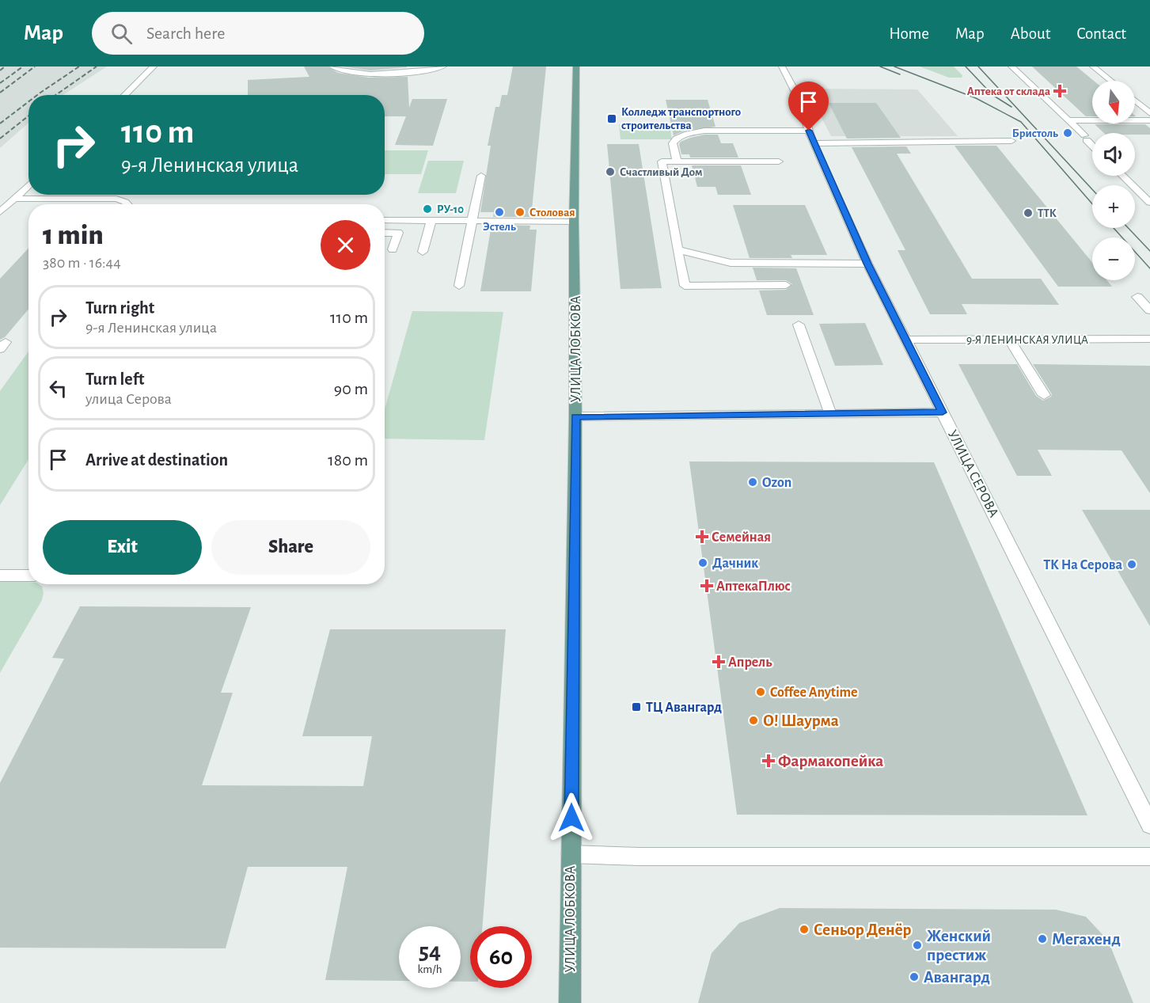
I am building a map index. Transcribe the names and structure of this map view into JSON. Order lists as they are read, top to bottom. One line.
{"streets":{"main road":["УЛИЦА ЛОБКОВА"],"street":["9-Я ЛЕНИНСКАЯ УЛИЦА","УЛИЦА СЕРОВА"]},"crossings":[["9-Я ЛЕНИНСКАЯ УЛИЦА","УЛИЦА СЕРОВА"]],"places":{"health":["Аптека от склада","Семейная","АптекаПлюс","Апрель","Фармакопейка"],"transit":["Колледж транспортного строительства","ТЦ Авангард"],"other":["Бристоль","Счастливый Дом","РУ-10","Эстель","Столовая","ТТК","Ozon","Дачник","ТК На Серова","Coffee Anytime","О! Шаурма","Сеньор Денёр","Мегахенд","Женский престиж","Авангард"]},"north":"bottom","page":{"header":"Map","search":"Search here","nav":["Home","Map","About","Contact"],"map_buttons":["+","−"],"turn":["110 m","9-я Ленинская улица"],"heading":["1 min","380 m · 16:44"],"list":[{"name":"Turn right","note":"9-я Ленинская улица","value":"110 m"},{"name":"Turn left","note":"улица Серова","value":"90 m"},{"name":"Arrive at destination","value":"180 m"}],"buttons":["Exit","Share"],"speed":"54 km/h","limit":"60"}}
